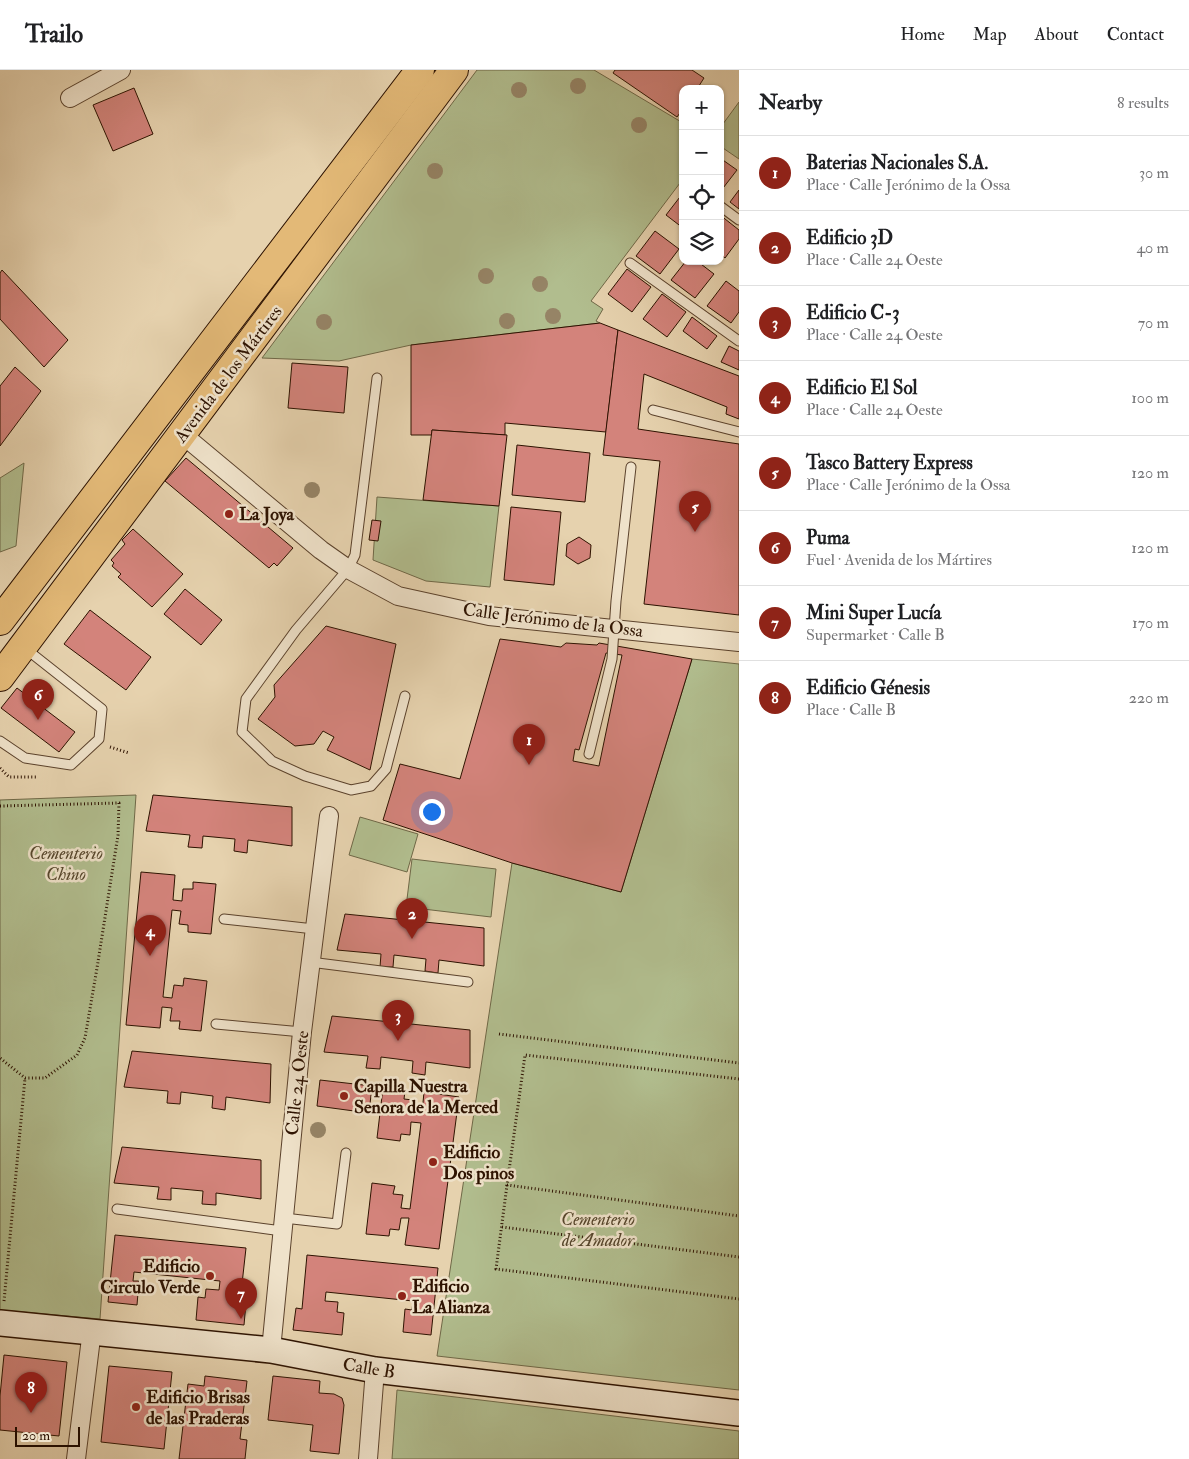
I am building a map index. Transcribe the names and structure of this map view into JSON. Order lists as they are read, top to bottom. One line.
{"streets":{"highway":["Avenida de los Mártires"],"street":["Calle Jerónimo de la Ossa","Calle 24 Oeste","Calle B"]},"crossings":[["Avenida de los Mártires","Calle Jerónimo de la Ossa"],["Calle 24 Oeste","Calle B"]],"parks":["Cementerio Chino","Cementerio de Amador"],"places":["La Joya","Capilla Nuestra Senora de la Merced","Edificio Dos pinos","Edificio Circulo Verde","Edificio La Alianza","Edificio Brisas de las Praderas"],"scale_bar":"20 m","page":{"header":"Trailo","nav":["Home","Map","About","Contact"],"heading":["Nearby","8 results"],"map_buttons":["+","−"],"list":[{"mark":"1","name":"Baterias Nacionales S.A.","note":"Place · Calle Jerónimo de la Ossa","value":"30 m"},{"mark":"2","name":"Edificio 3D","note":"Place · Calle 24 Oeste","value":"40 m"},{"mark":"3","name":"Edificio C-3","note":"Place · Calle 24 Oeste","value":"70 m"},{"mark":"4","name":"Edificio El Sol","note":"Place · Calle 24 Oeste","value":"100 m"},{"mark":"5","name":"Tasco Battery Express","note":"Place · Calle Jerónimo de la Ossa","value":"120 m"},{"mark":"6","name":"Puma","note":"Fuel · Avenida de los Mártires","value":"120 m"},{"mark":"7","name":"Mini Super Lucía","note":"Supermarket · Calle B","value":"170 m"},{"mark":"8","name":"Edificio Génesis","note":"Place · Calle B","value":"220 m"}],"pins":["5","6","1","2","4","3","7","8"],"scale":"20 m"}}
